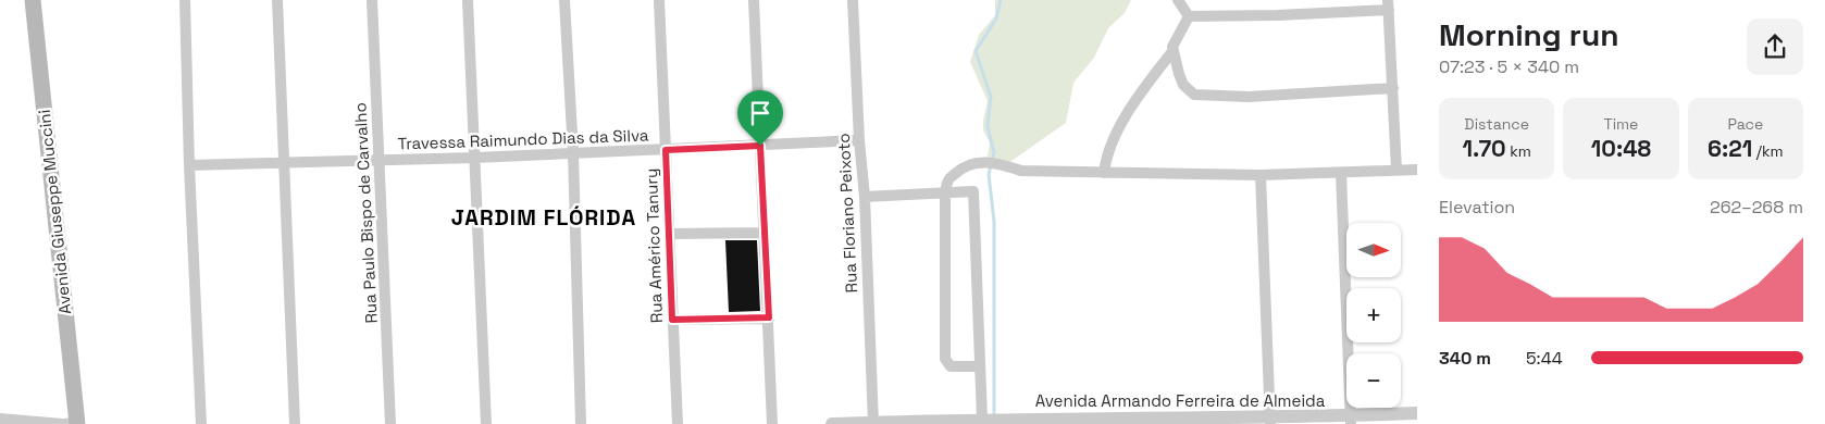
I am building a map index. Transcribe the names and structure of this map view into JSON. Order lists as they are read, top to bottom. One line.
{"streets":{"main road":["Avenida Giuseppe Muccini"],"street":["Travessa Raimundo Dias da Silva","Rua Paulo Bispo de Carvalho","Rua Floriano Peixoto","Rua Américo Tanury","Avenida Armando Ferreira de Almeida"]},"crossings":[["Travessa Raimundo Dias da Silva","Rua Paulo Bispo de Carvalho"],["Travessa Raimundo Dias da Silva","Rua Floriano Peixoto"],["Travessa Raimundo Dias da Silva","Rua Américo Tanury"],["Rua Floriano Peixoto","Avenida Armando Ferreira de Almeida"]],"districts":["JARDIM FLÓRIDA"],"north":"right","page":{"heading":["Morning run","07:23 · 5 × 340 m"],"stats":[["Distance","1.70 km"],["Time","10:48"],["Pace","6:21 /km"]],"chart":["Elevation","262–268 m"],"map_buttons":["+","−"],"list":[{"name":"340 m","note":"5:44"}]}}
